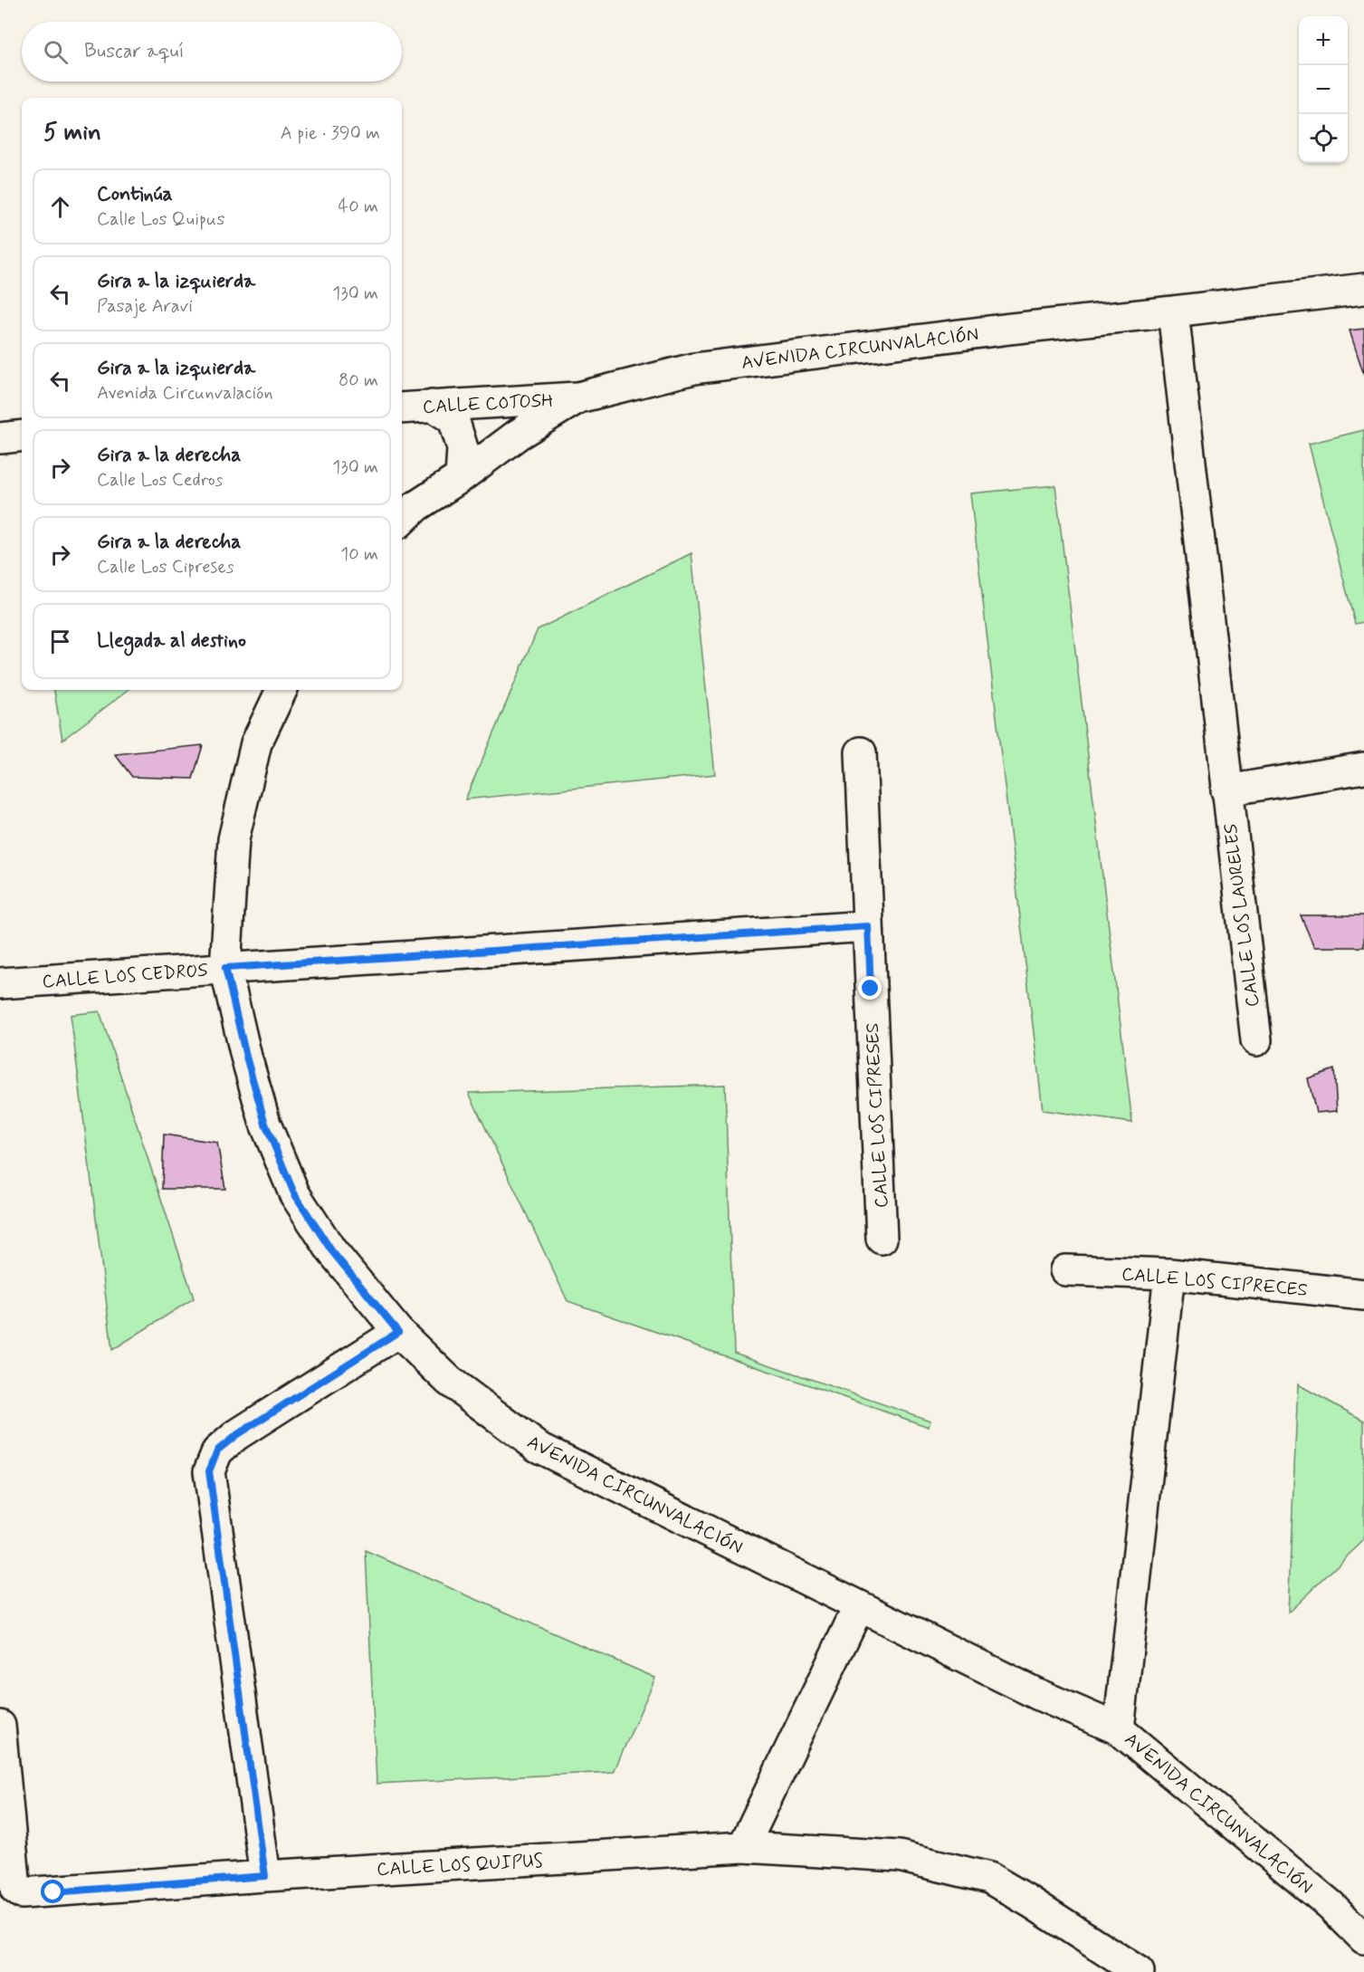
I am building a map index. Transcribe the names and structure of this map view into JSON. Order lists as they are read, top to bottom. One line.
{"streets":{"street":["AVENIDA CIRCUNVALACIÓN","CALLE COTOSH","CALLE LOS LAURELES","CALLE LOS CEDROS","CALLE LOS CIPRESES","CALLE LOS CIPRECES","CALLE LOS QUIPUS"]},"crossings":[["AVENIDA CIRCUNVALACIÓN","CALLE COTOSH"],["AVENIDA CIRCUNVALACIÓN","CALLE LOS LAURELES"],["AVENIDA CIRCUNVALACIÓN","CALLE LOS CEDROS"],["CALLE LOS CEDROS","CALLE LOS CIPRESES"]],"page":{"map_buttons":["+","−"],"search":"Buscar aquí","heading":["5 min","A pie · 390 m"],"list":[["Continúa","Calle Los Quipus","40 m"],["Gira a la izquierda","Pasaje Aravi","130 m"],["Gira a la izquierda","Avenida Circunvalación","80 m"],["Gira a la derecha","Calle Los Cedros","130 m"],["Gira a la derecha","Calle Los Cipreses","10 m"],"Llegada al destino"]}}
